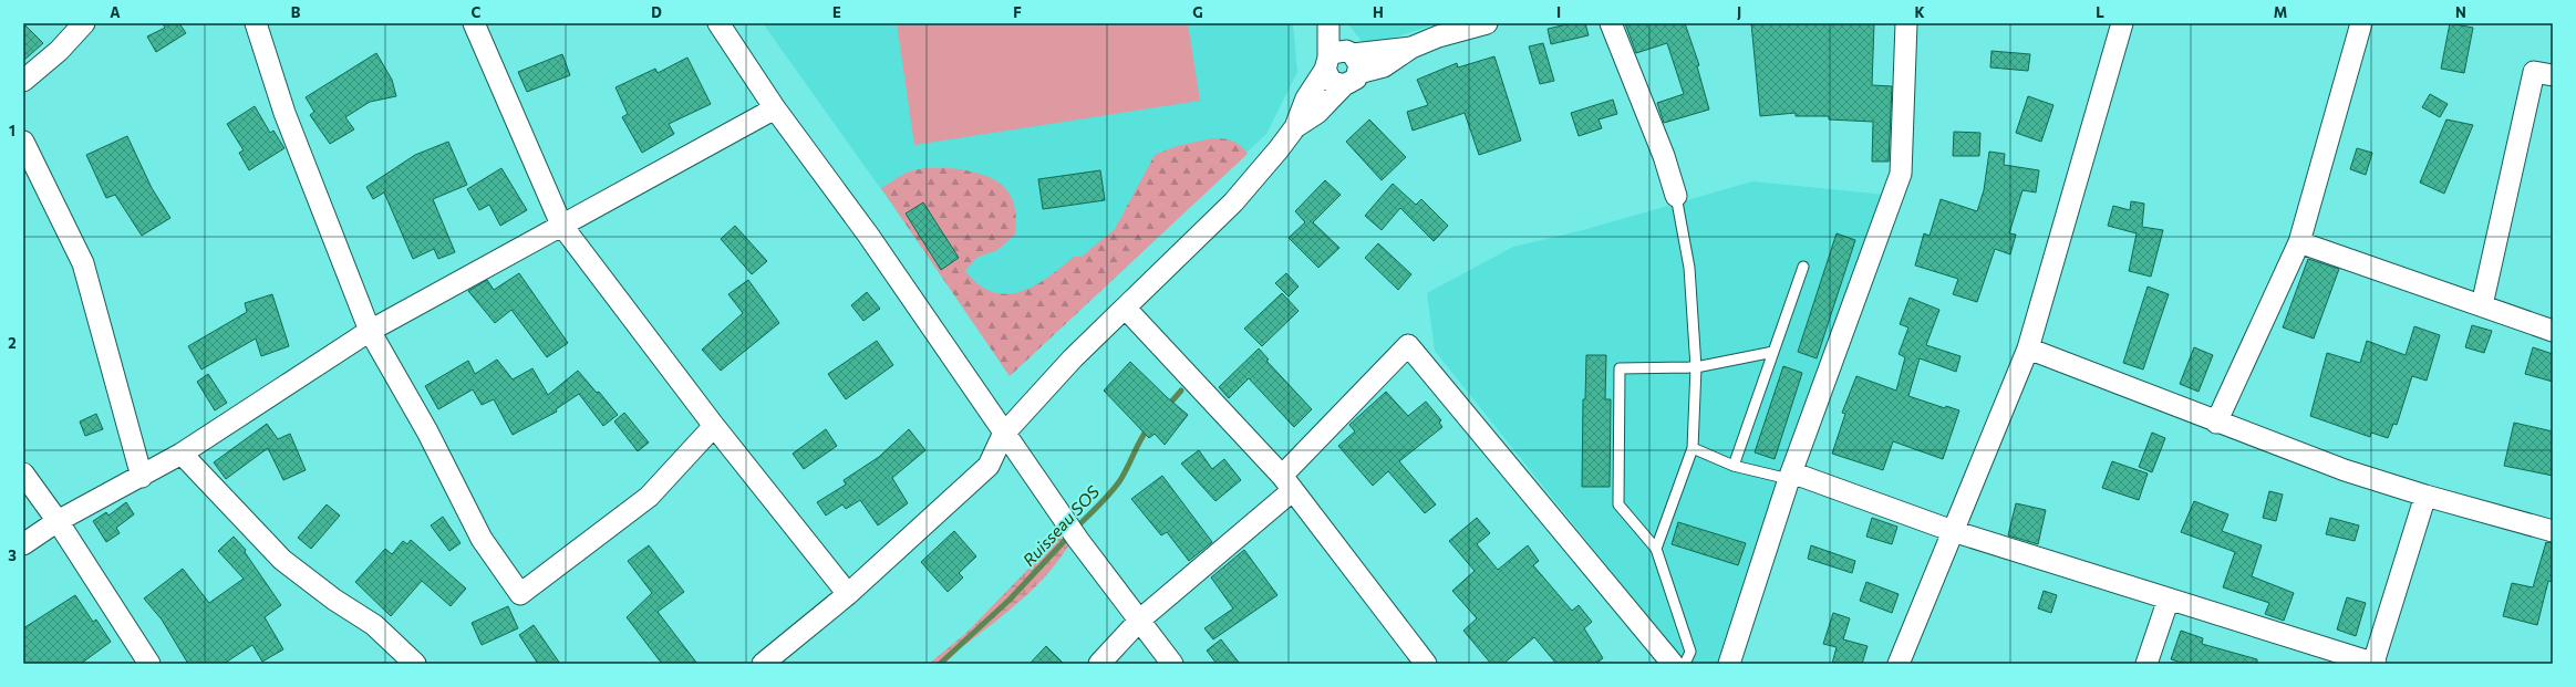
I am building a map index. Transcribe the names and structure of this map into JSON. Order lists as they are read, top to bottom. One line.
{"water":["Ruisseau SOS"],"grid":{"columns":["A","B","C","D","E","F","G","H","I","J","K","L","M","N"],"rows":["1","2","3"]}}
